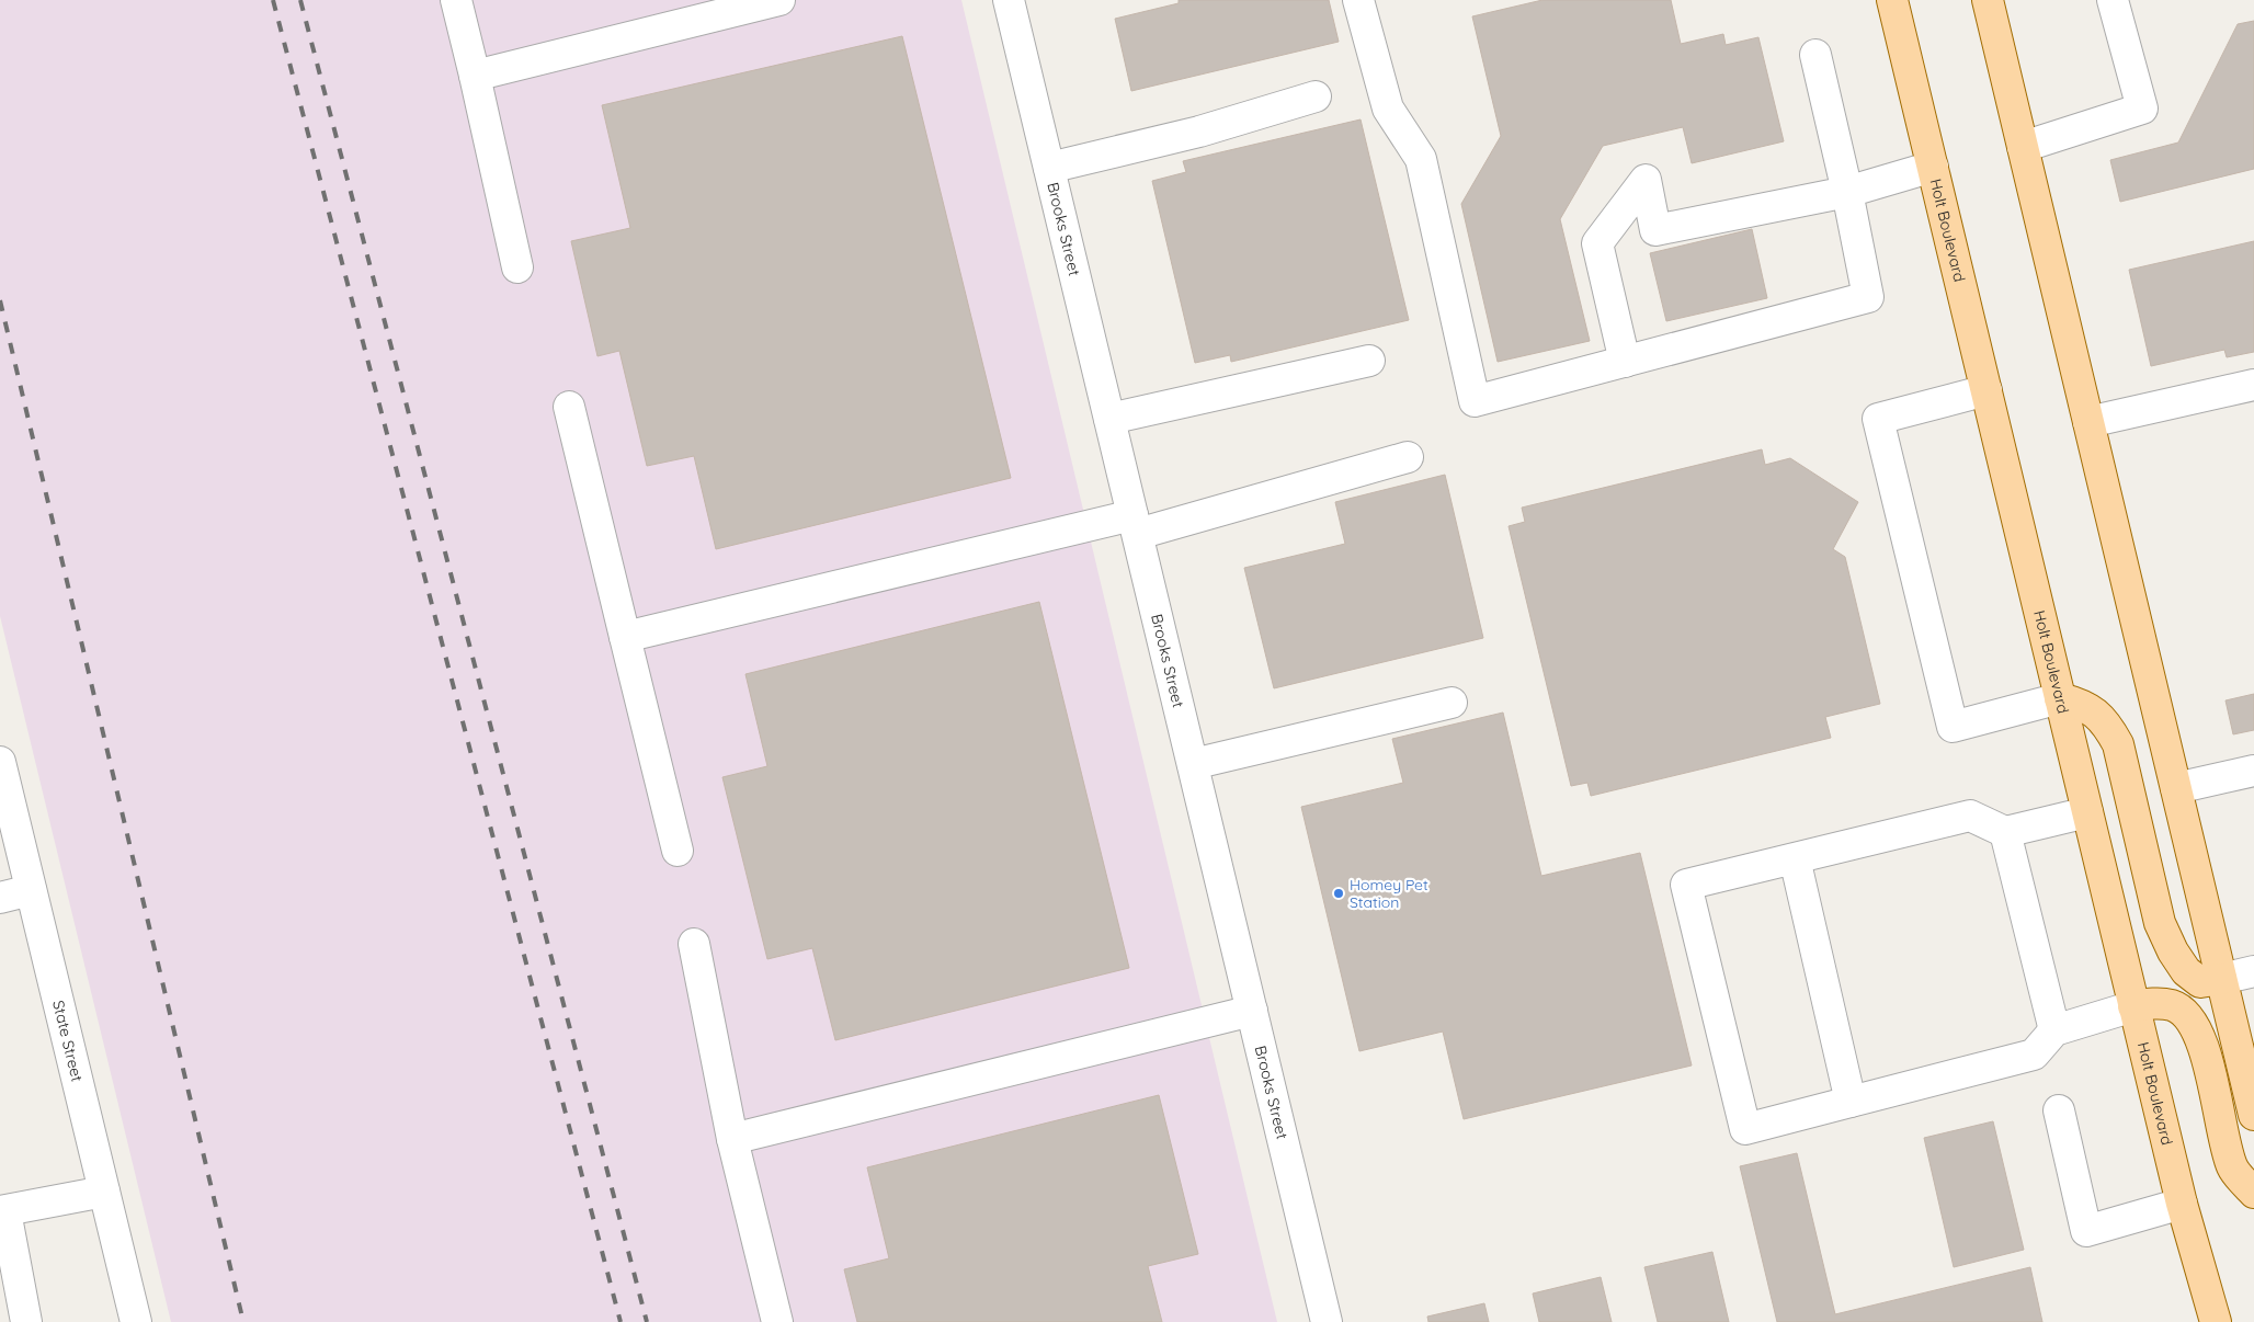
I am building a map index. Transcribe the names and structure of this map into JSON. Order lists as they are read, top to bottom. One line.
{"streets":{"main road":["Holt Boulevard"],"street":["Brooks Street","State Street"]},"places":["Homey Pet Station"]}
